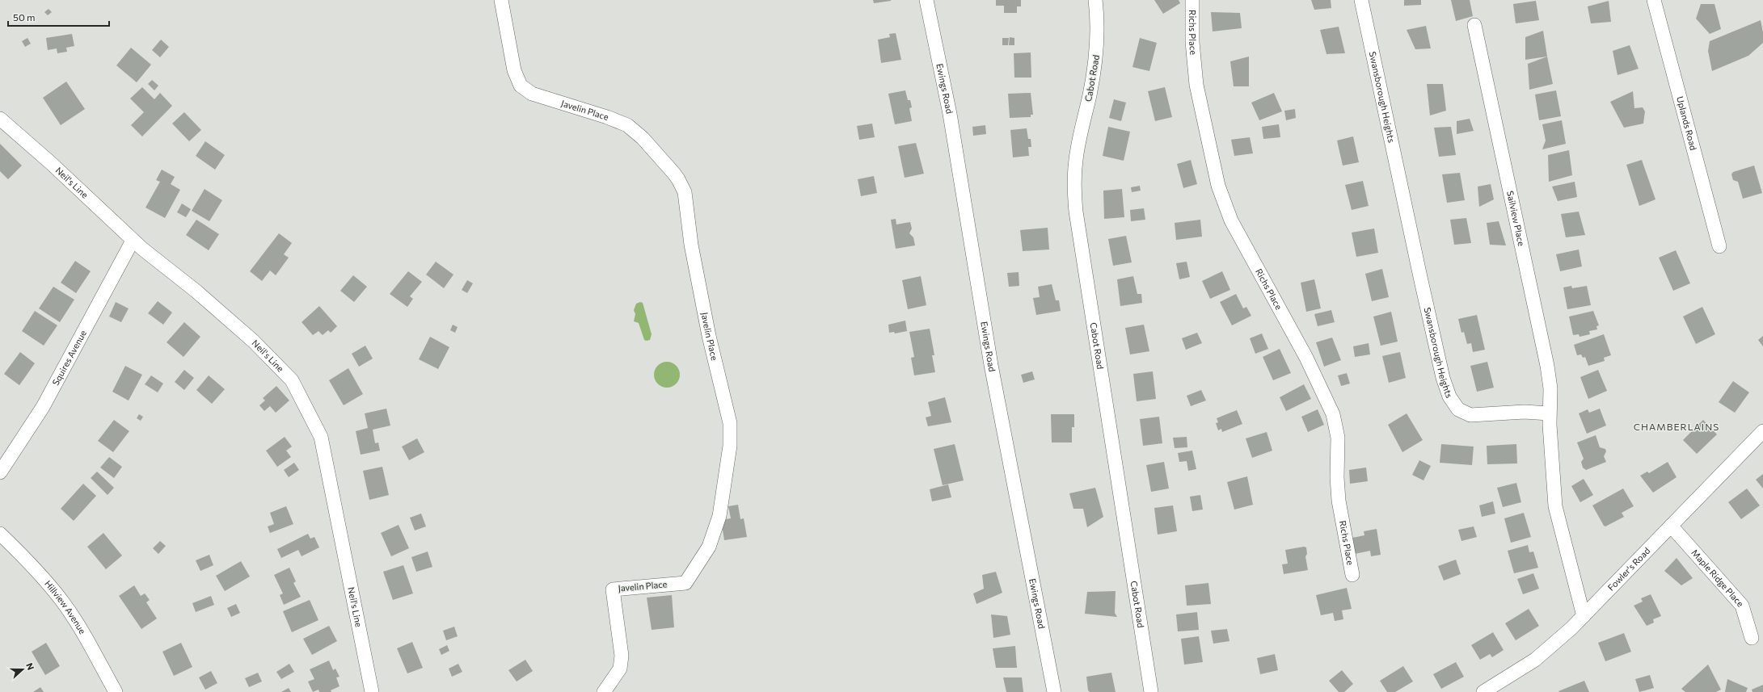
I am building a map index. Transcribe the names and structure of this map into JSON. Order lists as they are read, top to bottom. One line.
{"streets":{"street":["Richs Place","Cabot Road","Ewings Road","Swansborough Heights","Javelin Place","Uplands Road","Neil's Line","Sailview Place","Squires Avenue","Fowler's Road","Maple Ridge Place","Hillview Avenue"]},"crossings":[["Swansborough Heights","Sailview Place"],["Neil's Line","Squires Avenue"],["Fowler's Road","Maple Ridge Place"]],"districts":["CHAMBERLAINS"],"scale_bar":"50 m","north":"right"}
